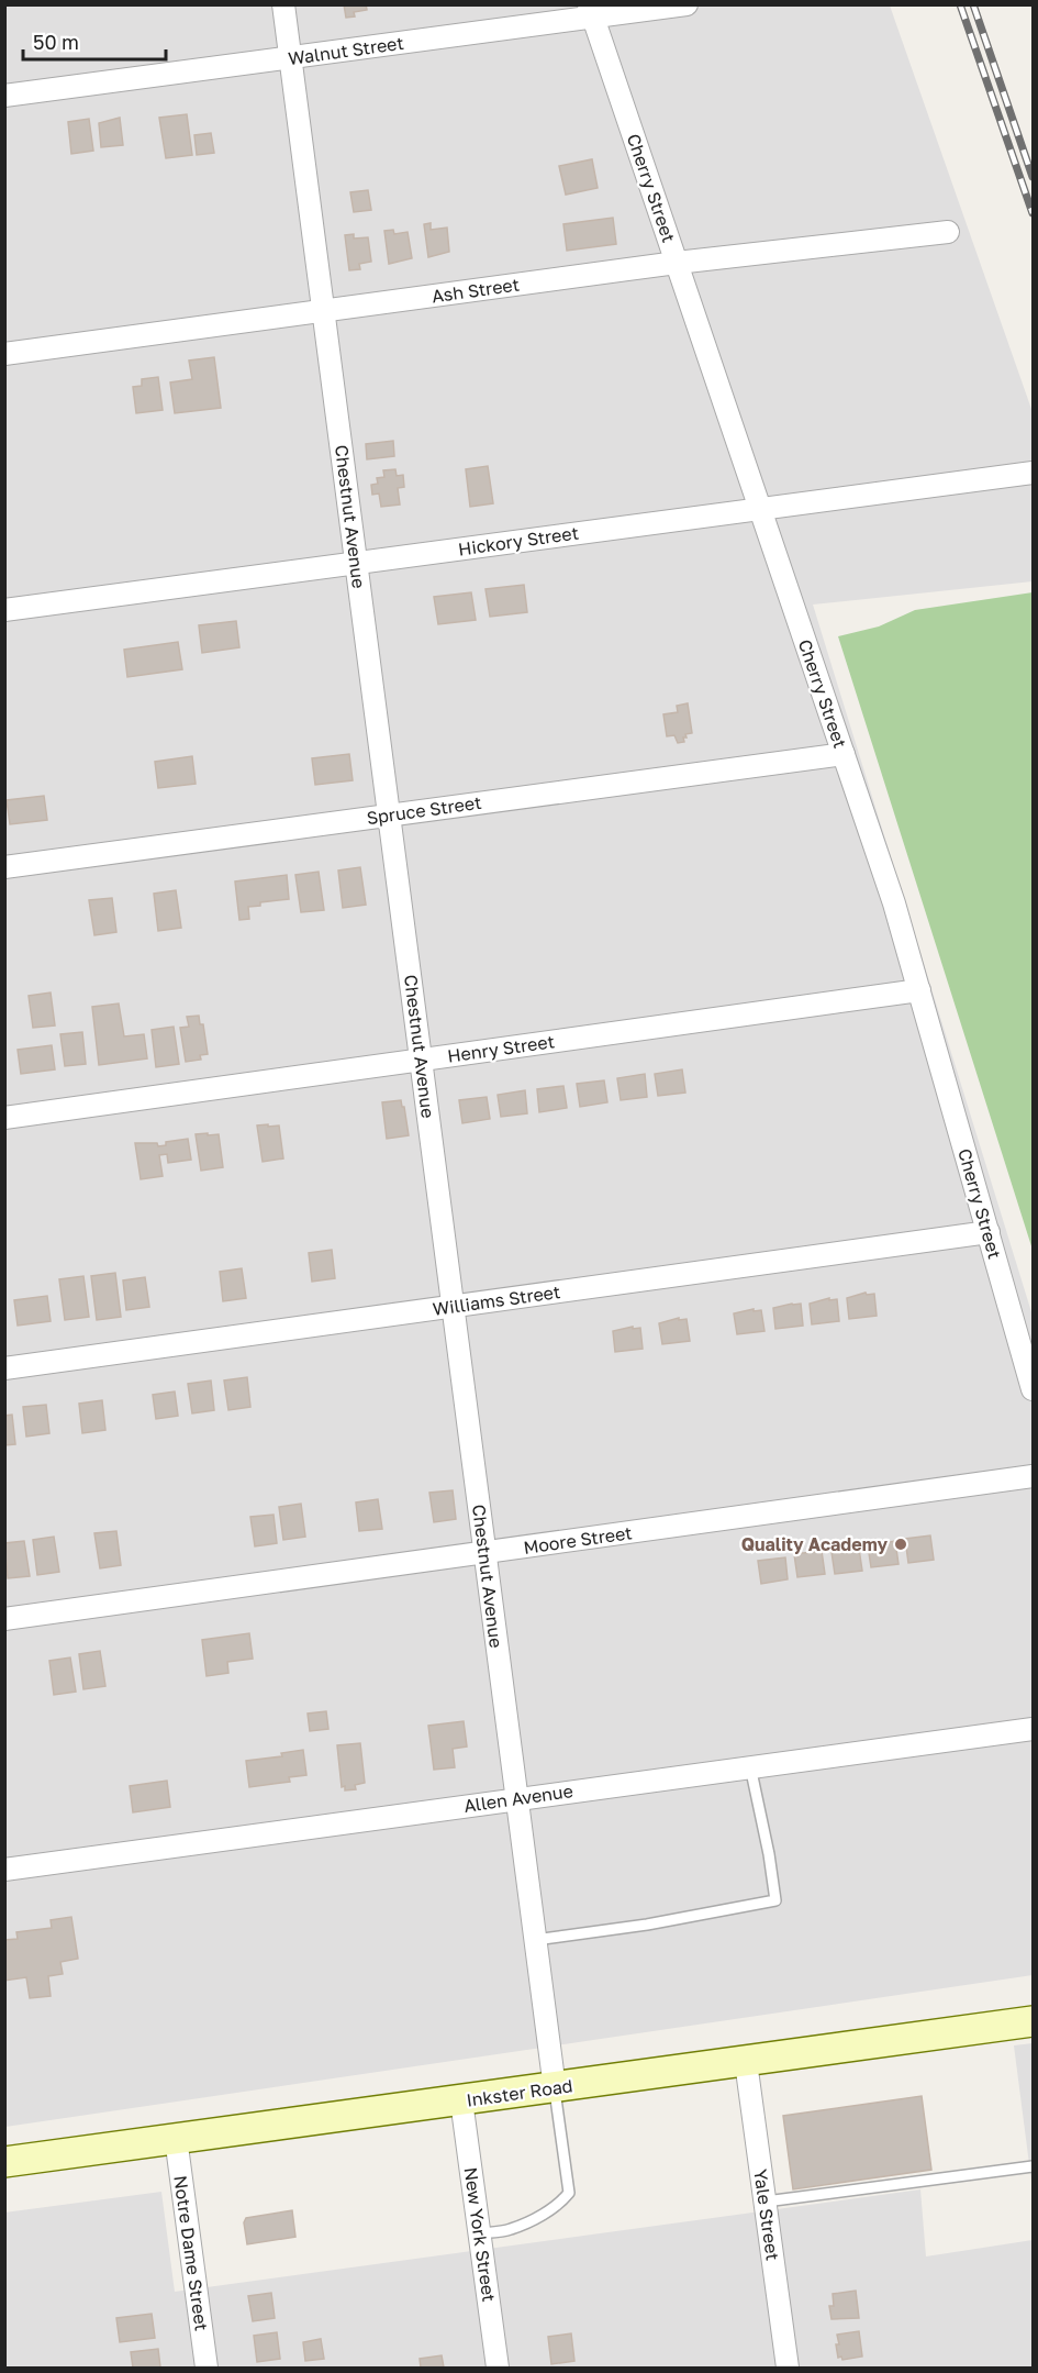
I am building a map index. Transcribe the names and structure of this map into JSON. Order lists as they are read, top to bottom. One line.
{"streets":{"main road":["Inkster Road"],"street":["Walnut Street","Cherry Street","Ash Street","Chestnut Avenue","Hickory Street","Spruce Street","Henry Street","Williams Street","Moore Street","Allen Avenue","Yale Street","New York Street","Notre Dame Street"]},"crossings":[["Walnut Street","Cherry Street"],["Walnut Street","Chestnut Avenue"],["Cherry Street","Ash Street"],["Cherry Street","Hickory Street"],["Cherry Street","Spruce Street"],["Cherry Street","Henry Street"],["Cherry Street","Williams Street"],["Ash Street","Chestnut Avenue"],["Chestnut Avenue","Hickory Street"],["Chestnut Avenue","Spruce Street"],["Chestnut Avenue","Henry Street"],["Chestnut Avenue","Williams Street"],["Chestnut Avenue","Moore Street"],["Chestnut Avenue","Allen Avenue"],["Chestnut Avenue","Inkster Road"],["Inkster Road","Yale Street"],["Inkster Road","New York Street"],["Inkster Road","Notre Dame Street"]],"places":["Quality Academy"],"scale_bar":"50 m"}
